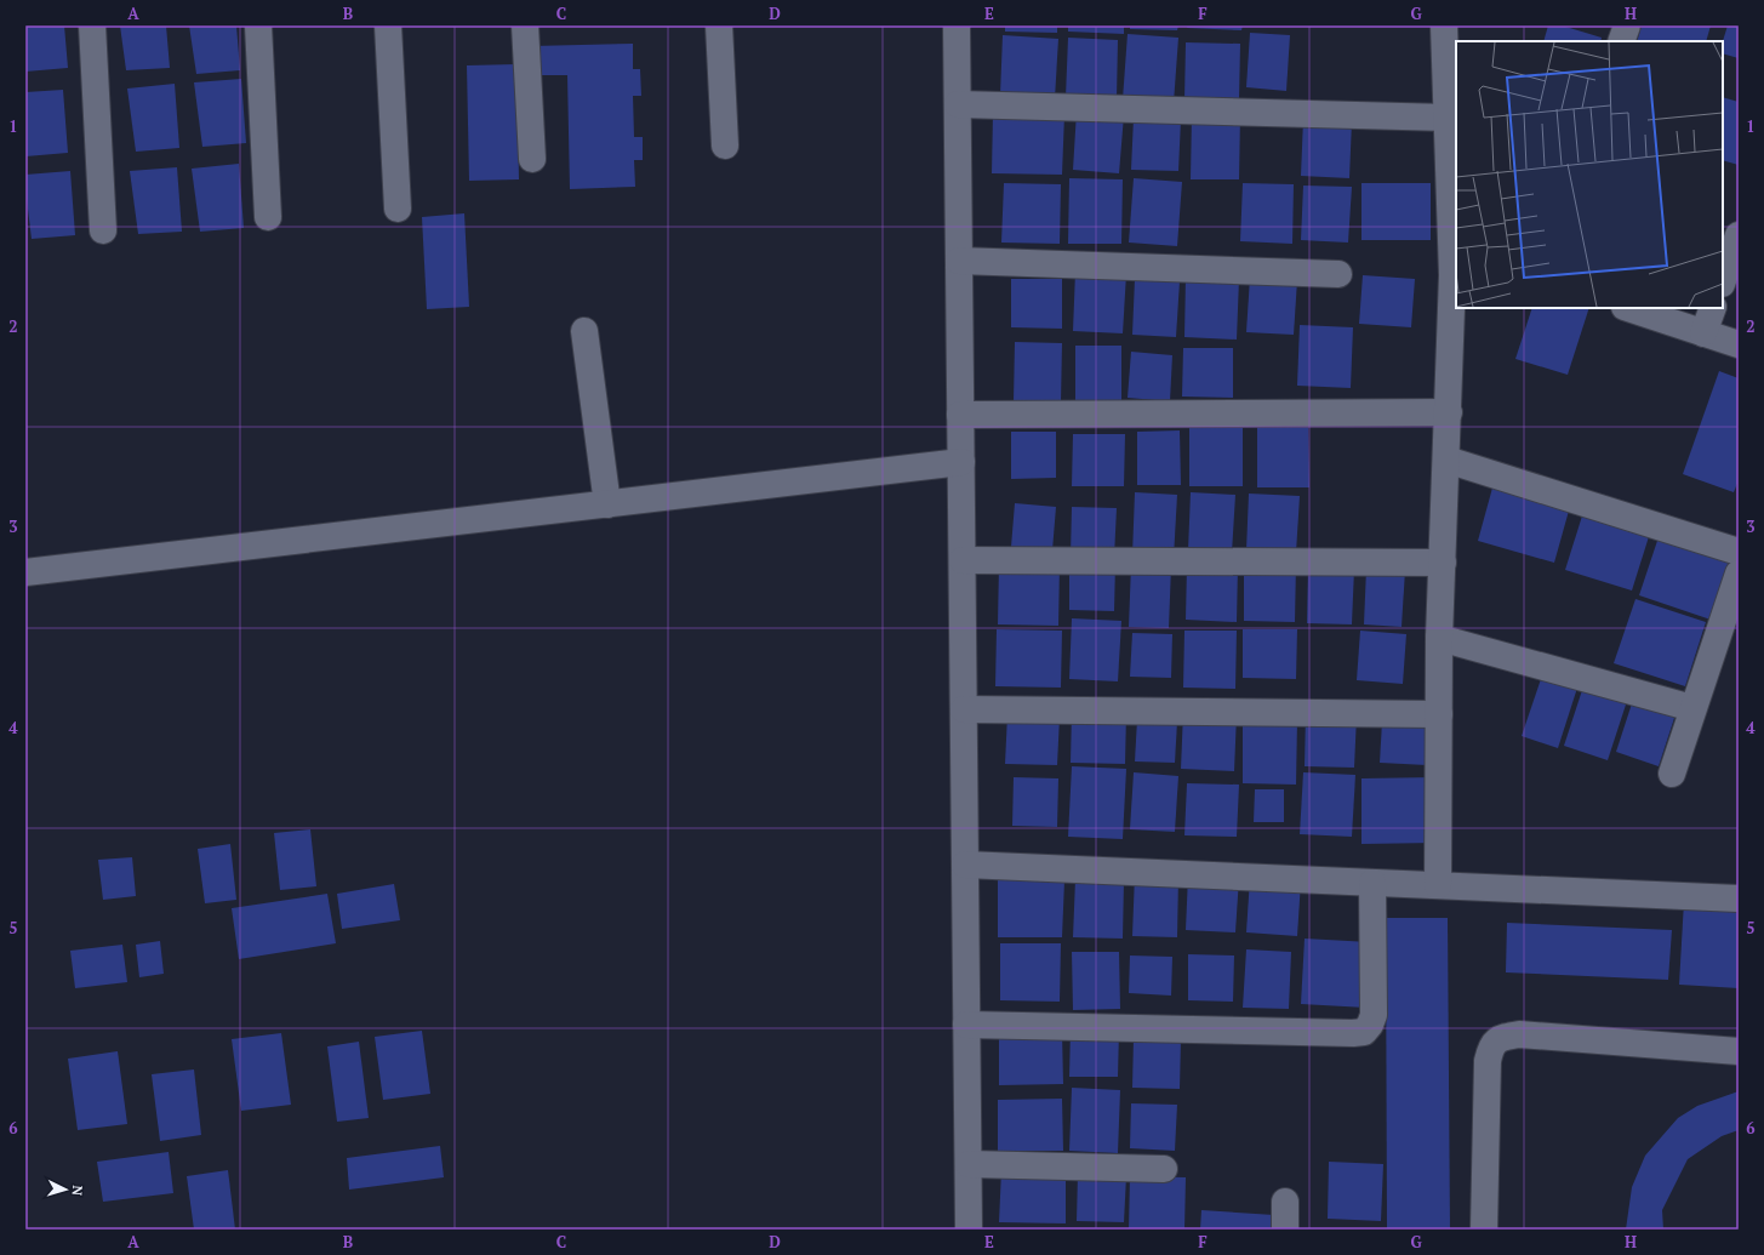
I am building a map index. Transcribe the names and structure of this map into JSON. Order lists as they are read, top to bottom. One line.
{"north":"right","grid":{"columns":["A","B","C","D","E","F","G","H"],"rows":["1","2","3","4","5","6"]}}
